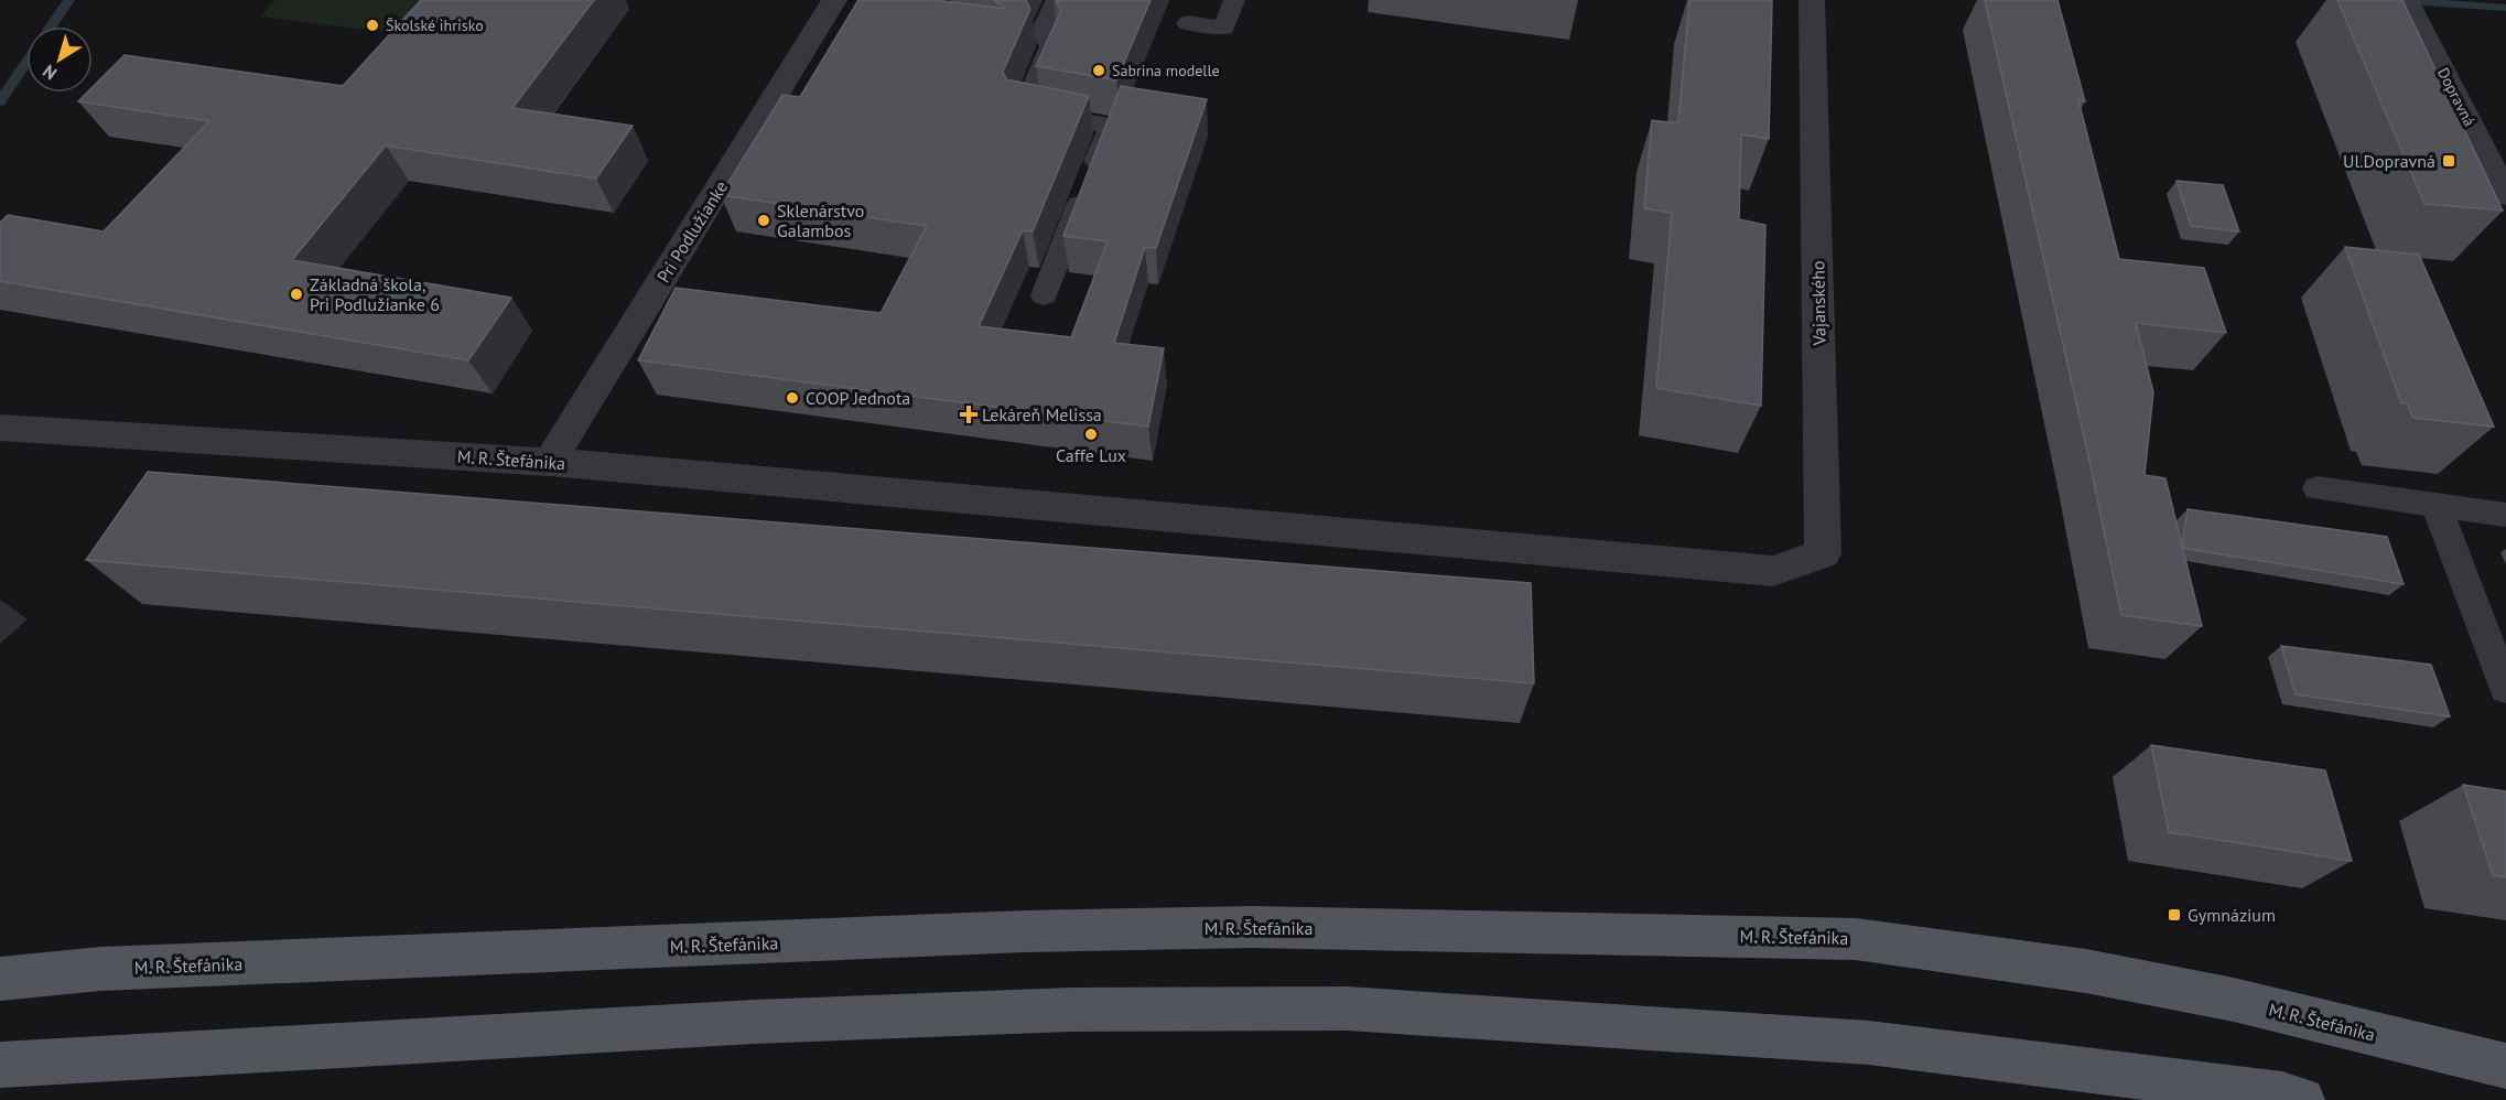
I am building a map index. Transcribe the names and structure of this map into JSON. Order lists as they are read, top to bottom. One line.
{"streets":{"main road":["M. R. Štefánika"],"street":["Dopravná","Pri Podlužianke","Vajanského"]},"crossings":[["Pri Podlužianke","M. R. Štefánika"],["Vajanského","M. R. Štefánika"]],"places":{"other":["Školské ihrisko","Sabrina modelle","Sklenárstvo Galambos","Základná škola, Pri Podlužianke 6","COOP Jednota","Caffe Lux"],"transit":["Ul.Dopravná","Gymnázium"],"health":["Lekáreň Melissa"]},"north":"bottom left"}
